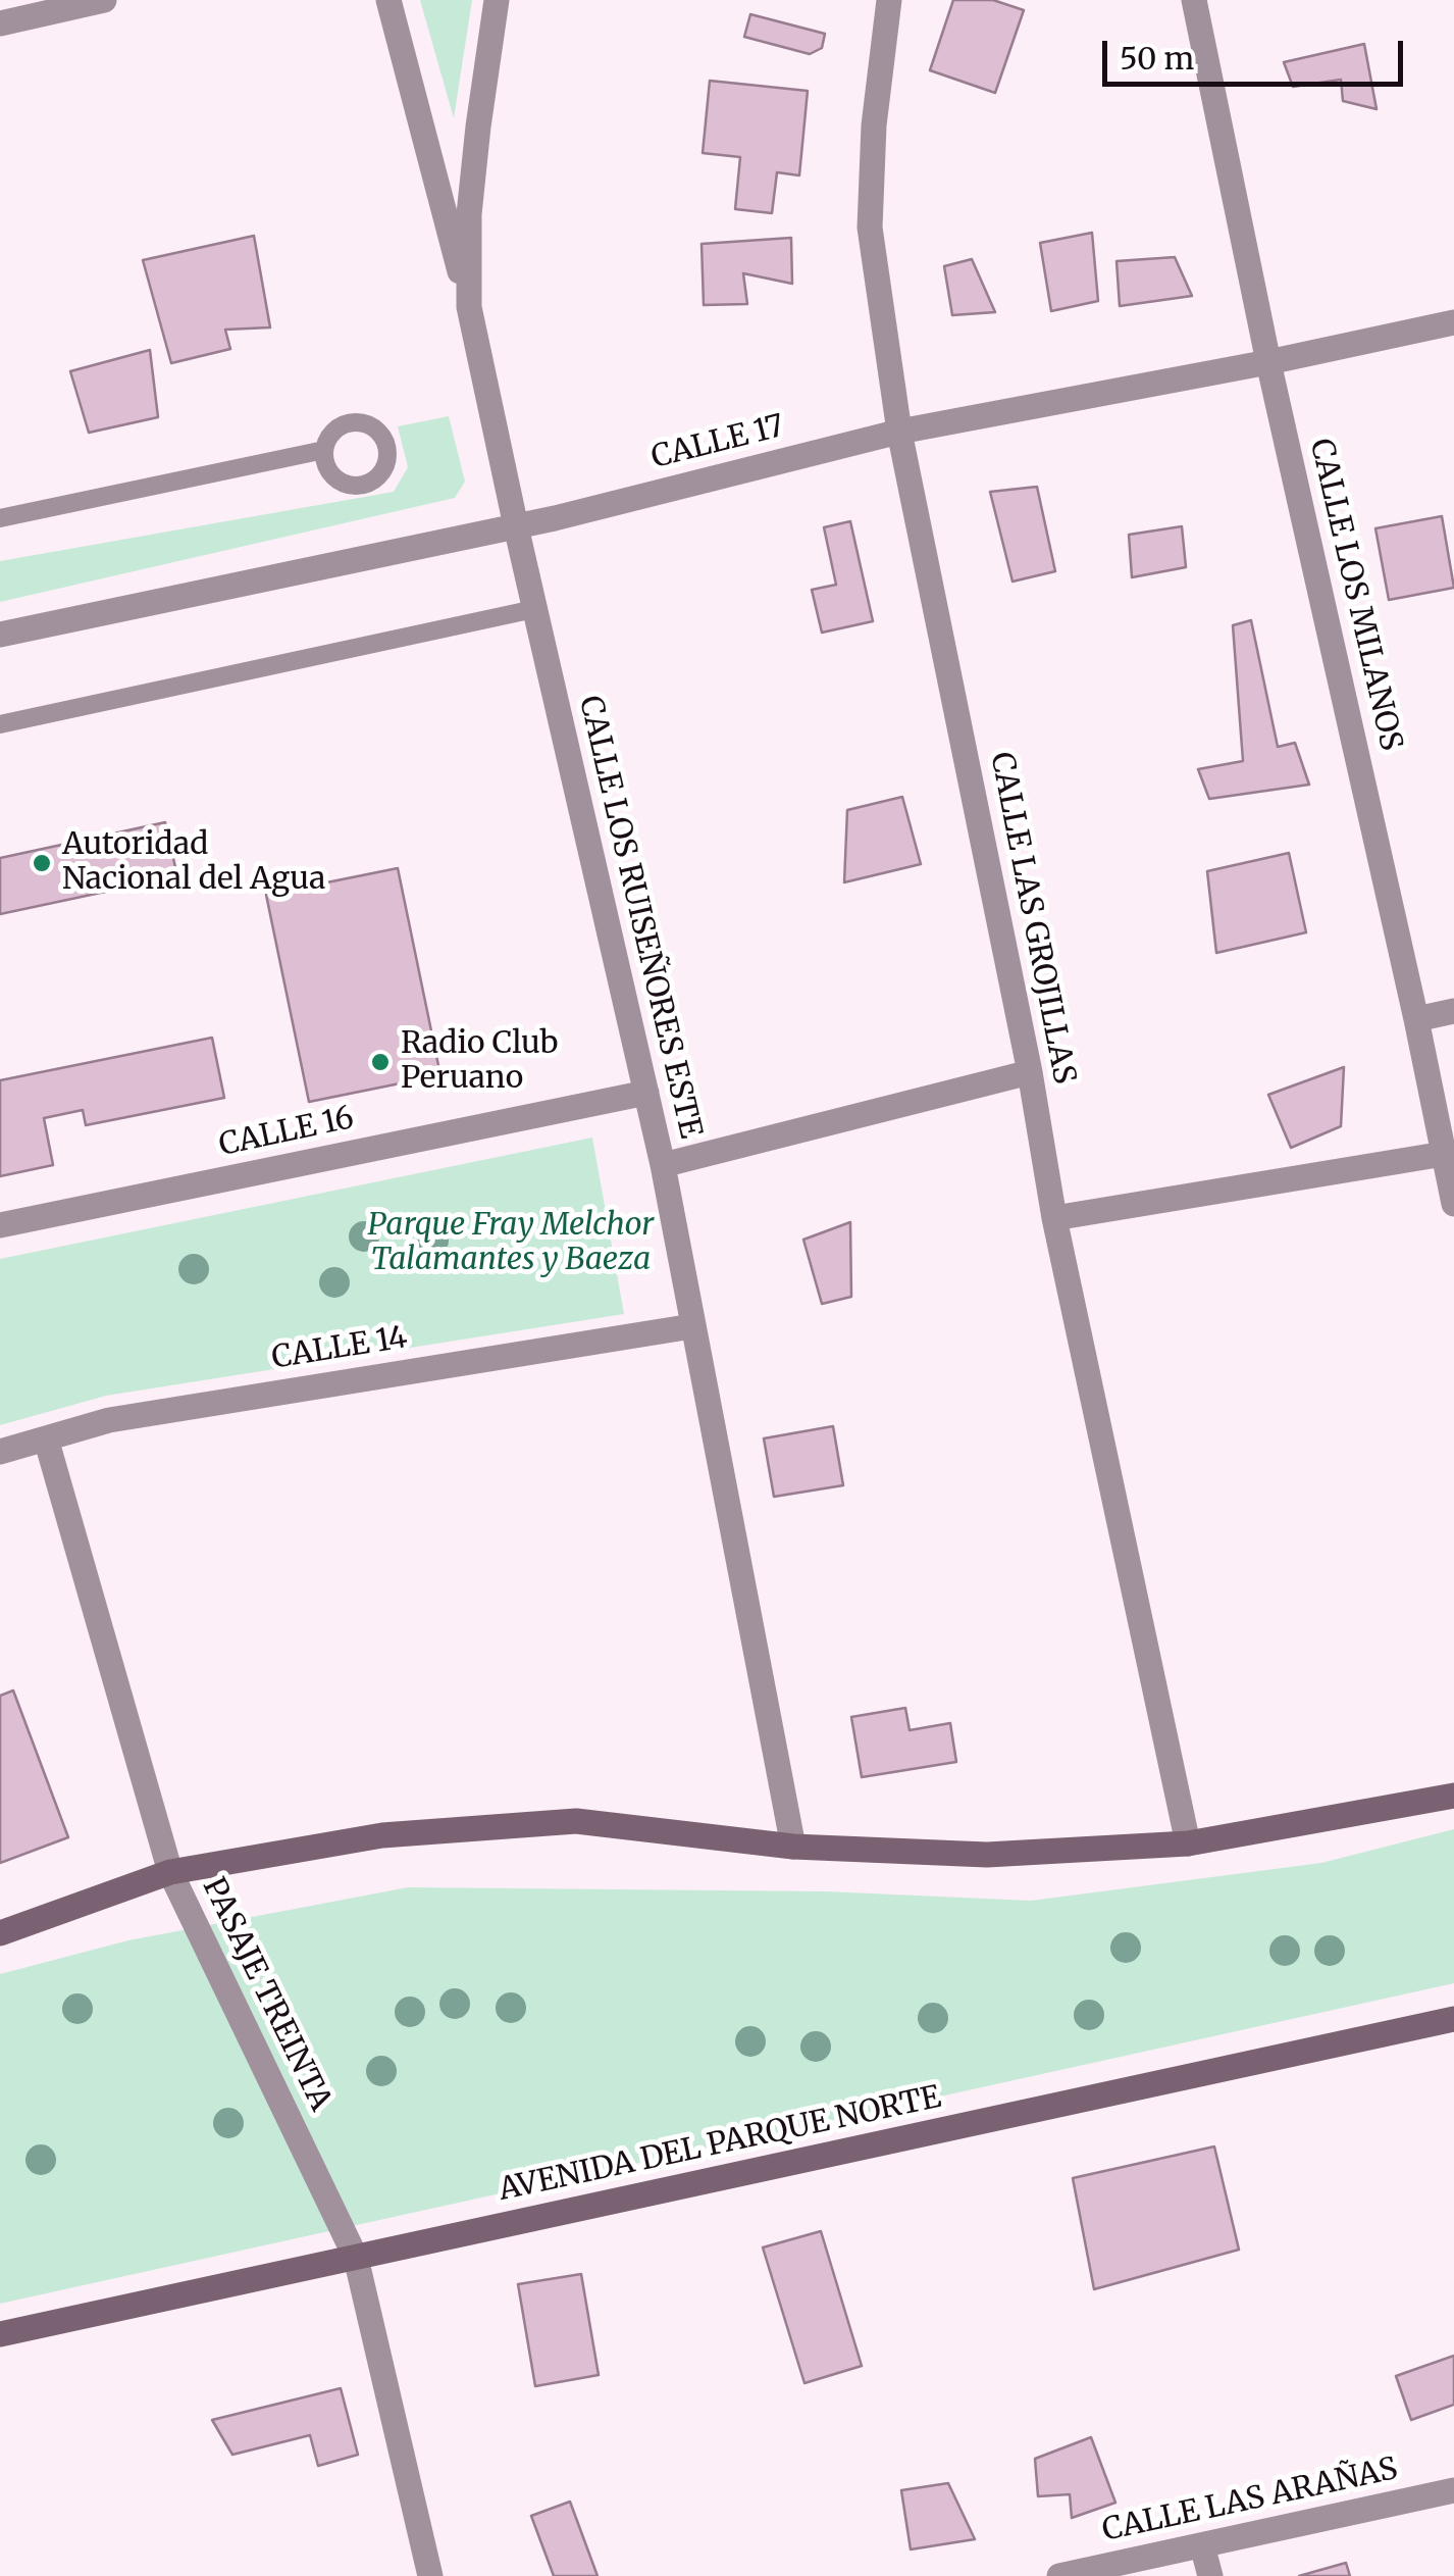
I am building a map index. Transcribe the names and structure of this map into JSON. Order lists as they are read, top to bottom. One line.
{"streets":{"main road":["AVENIDA DEL PARQUE NORTE"],"street":["CALLE 17","CALLE LOS MILANOS","CALLE LOS RUISEÑORES ESTE","CALLE LAS GROJILLAS","CALLE 16","CALLE 14","PASAJE TREINTA","CALLE LAS ARAÑAS"]},"crossings":[["CALLE 17","CALLE LOS MILANOS"],["CALLE 17","CALLE LOS RUISEÑORES ESTE"],["CALLE 17","CALLE LAS GROJILLAS"],["CALLE LOS RUISEÑORES ESTE","CALLE 16"],["CALLE LOS RUISEÑORES ESTE","CALLE 14"],["CALLE 14","PASAJE TREINTA"],["PASAJE TREINTA","AVENIDA DEL PARQUE NORTE"]],"parks":["Parque Fray Melchor Talamantes y Baeza"],"places":["Autoridad Nacional del Agua","Radio Club Peruano"],"scale_bar":"50 m"}
